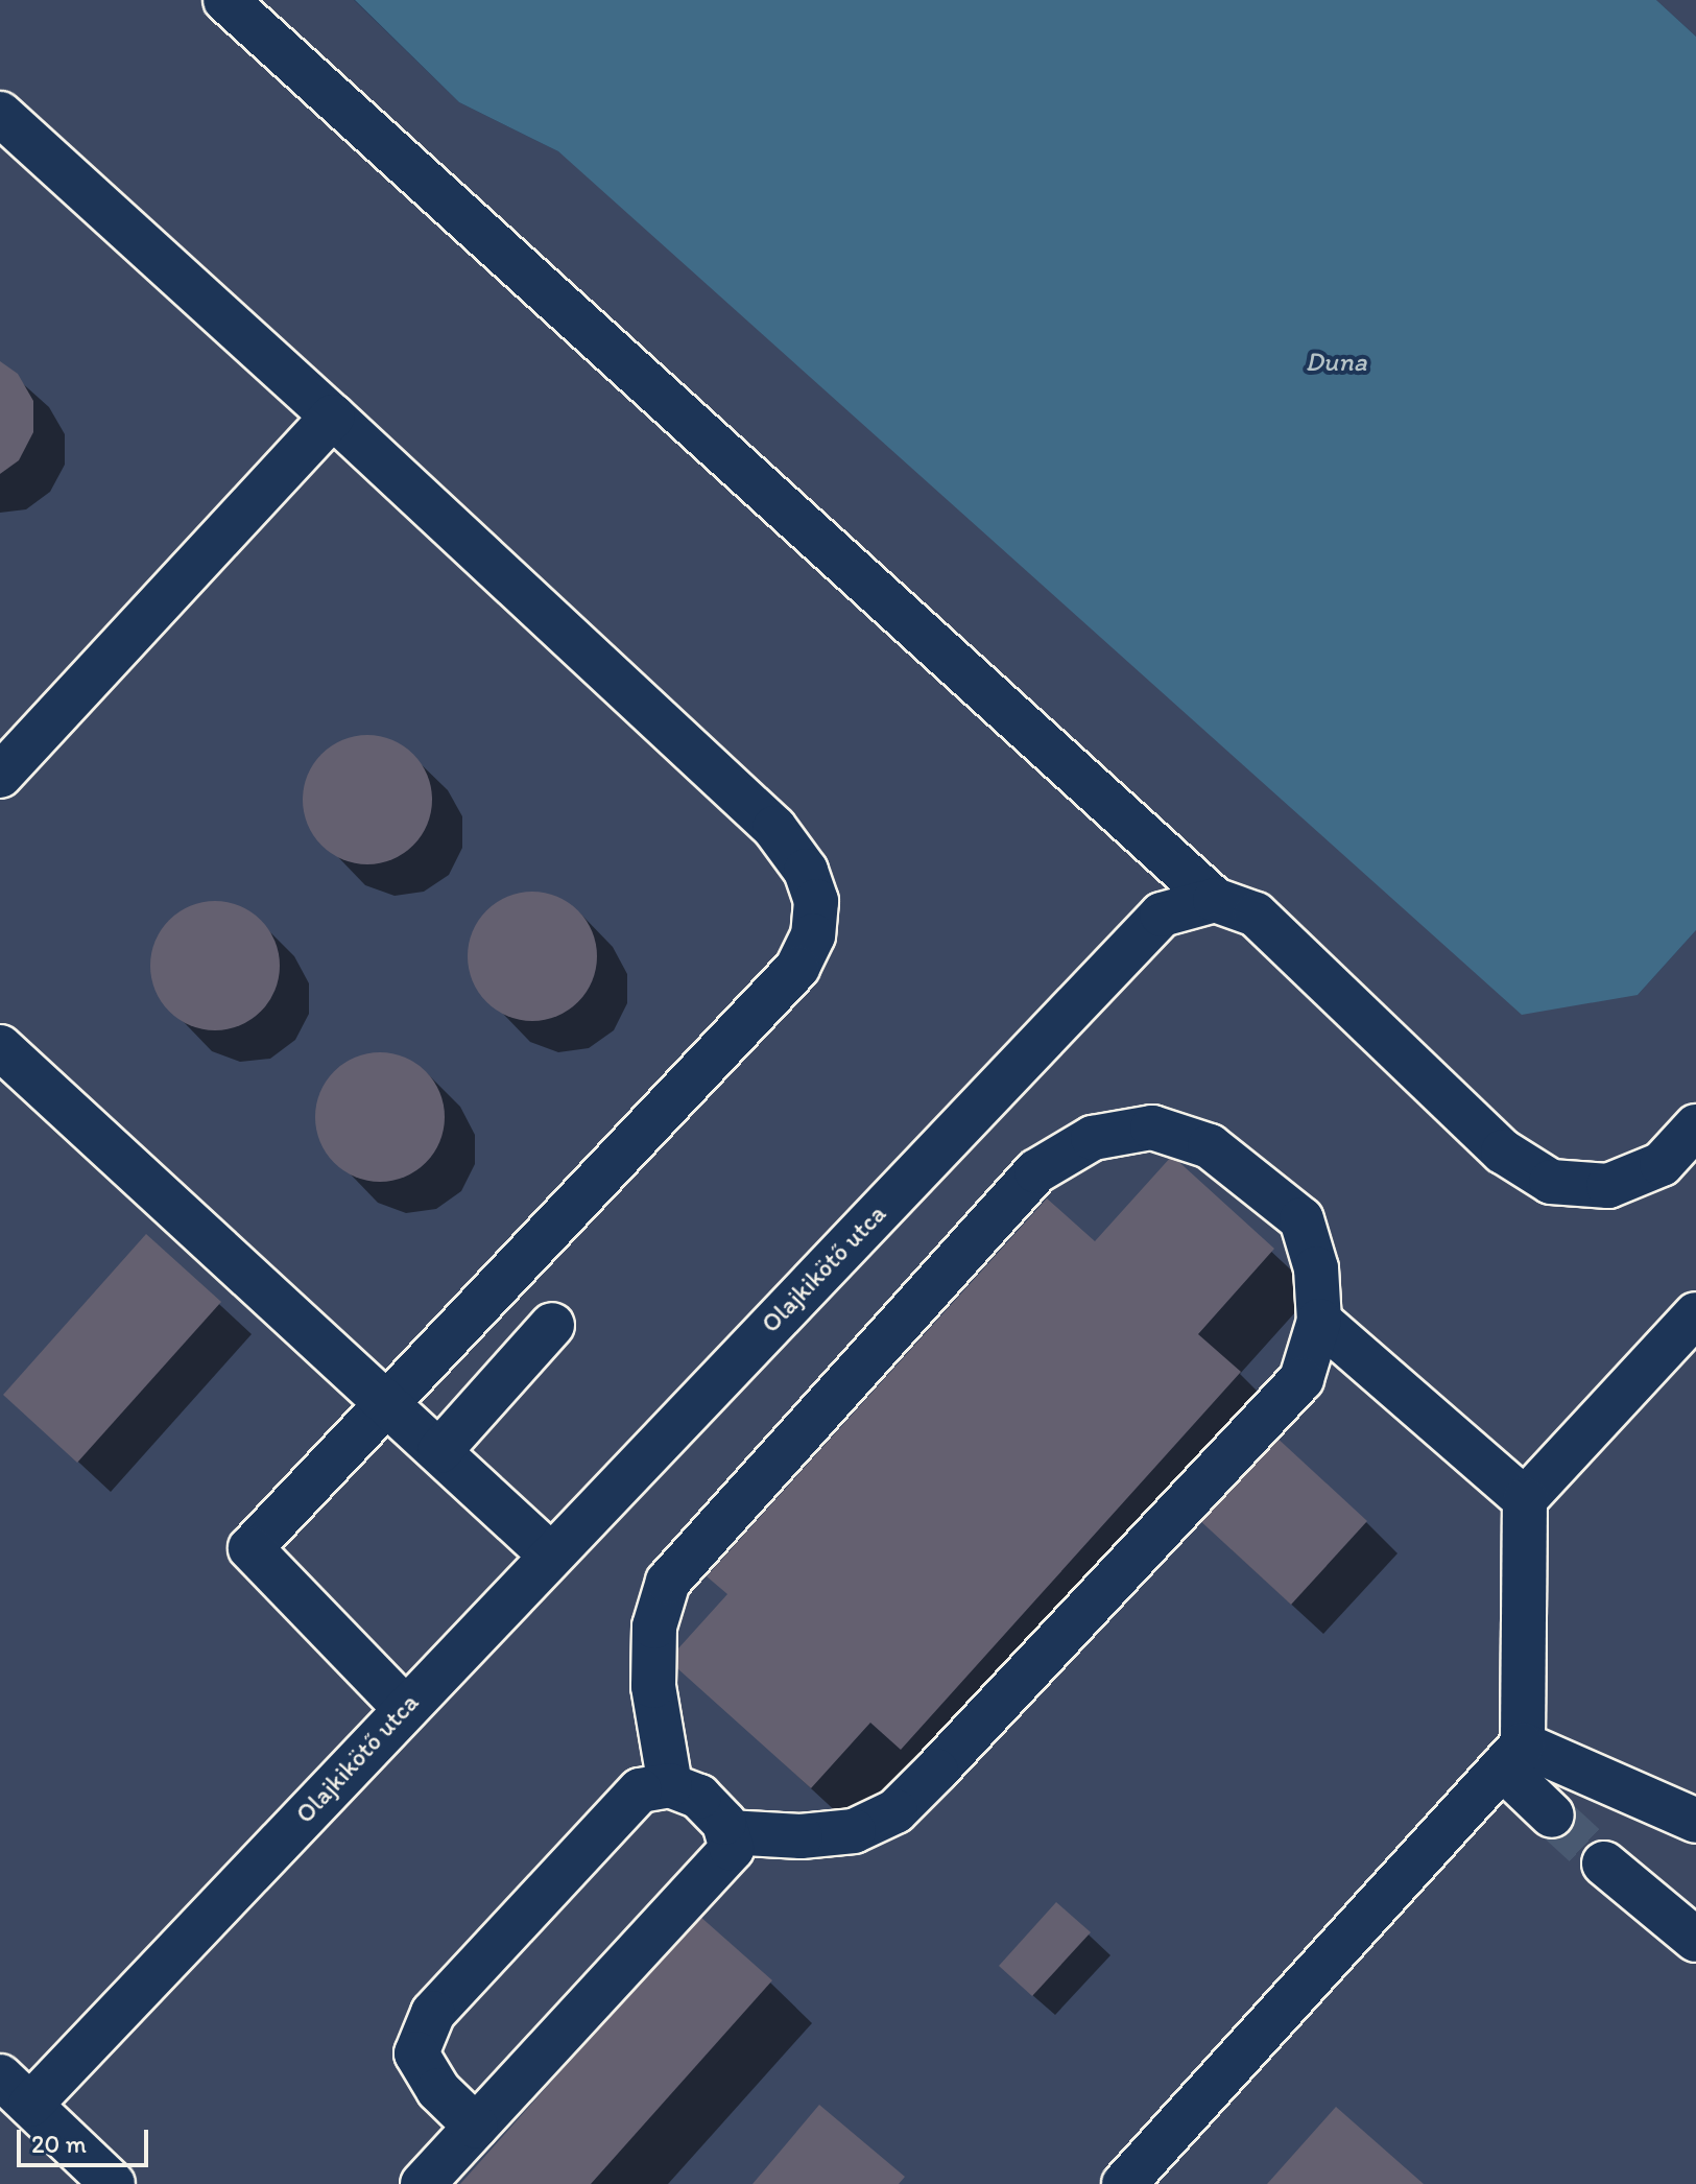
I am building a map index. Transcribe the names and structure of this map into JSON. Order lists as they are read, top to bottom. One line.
{"streets":{"street":["Olajkikötő utca"]},"water":["Duna"],"scale_bar":"20 m"}
